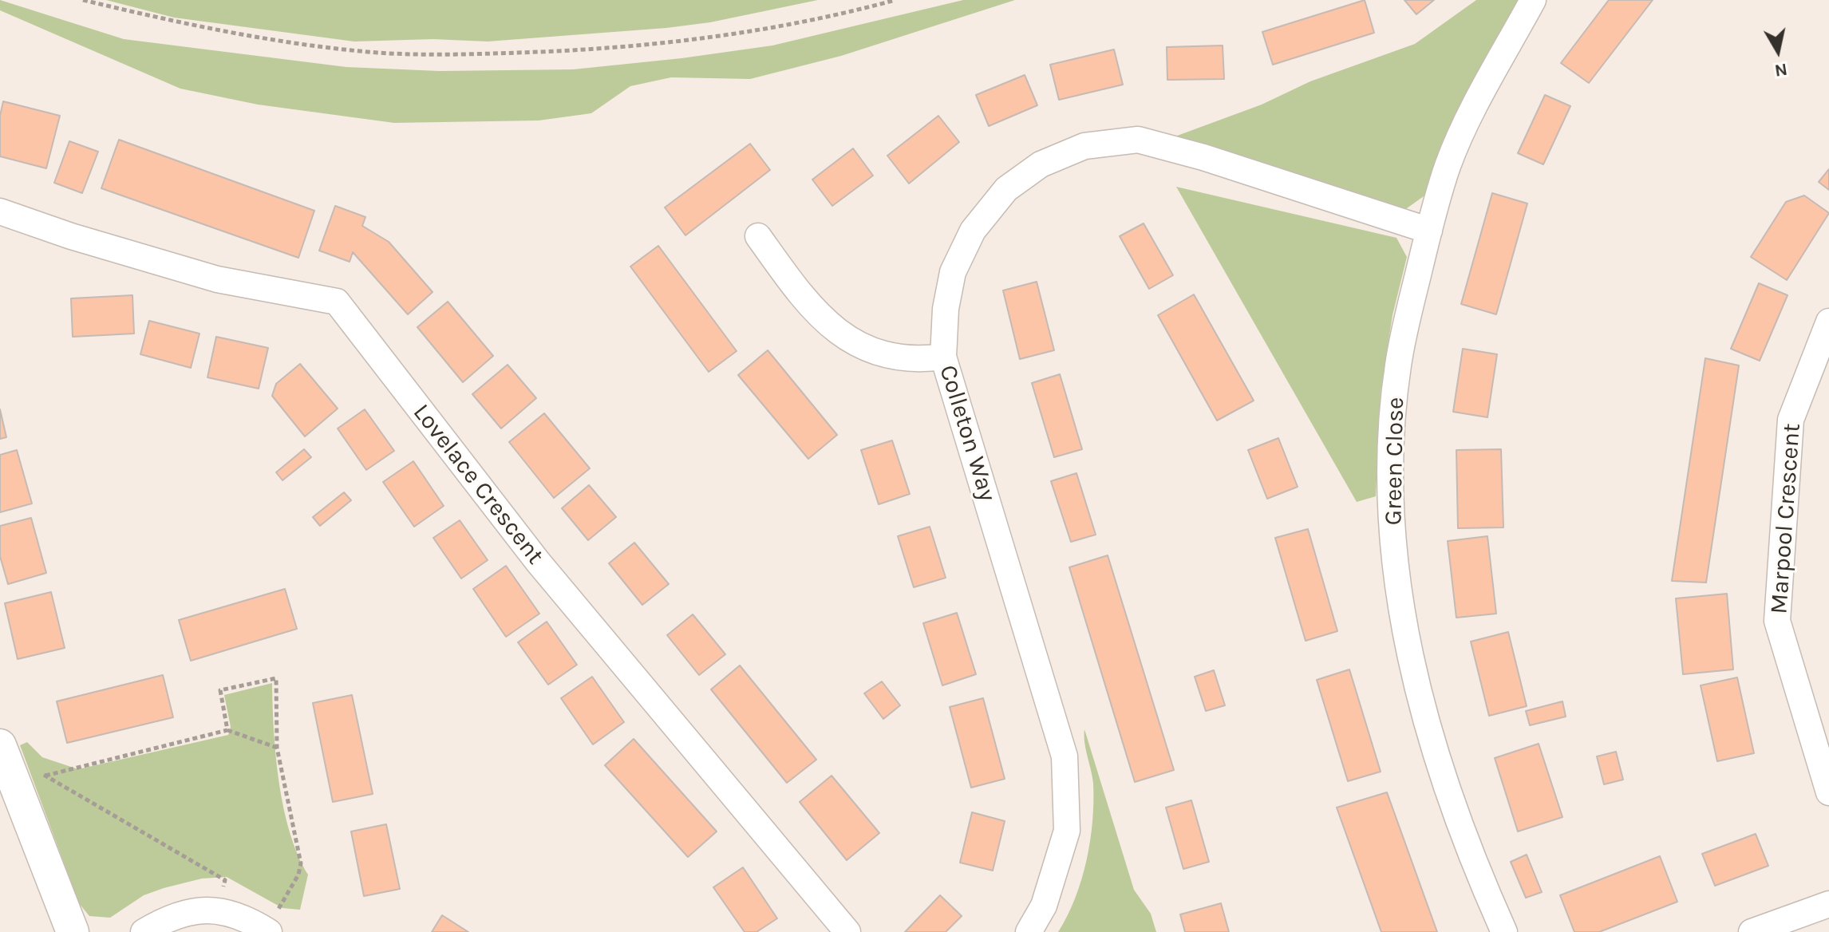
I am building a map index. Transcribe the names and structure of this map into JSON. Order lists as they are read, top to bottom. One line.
{"streets":{"street":["Colleton Way","Green Close","Lovelace Crescent","Marpool Crescent"]},"crossings":[["Colleton Way","Green Close"]],"north":"bottom"}
